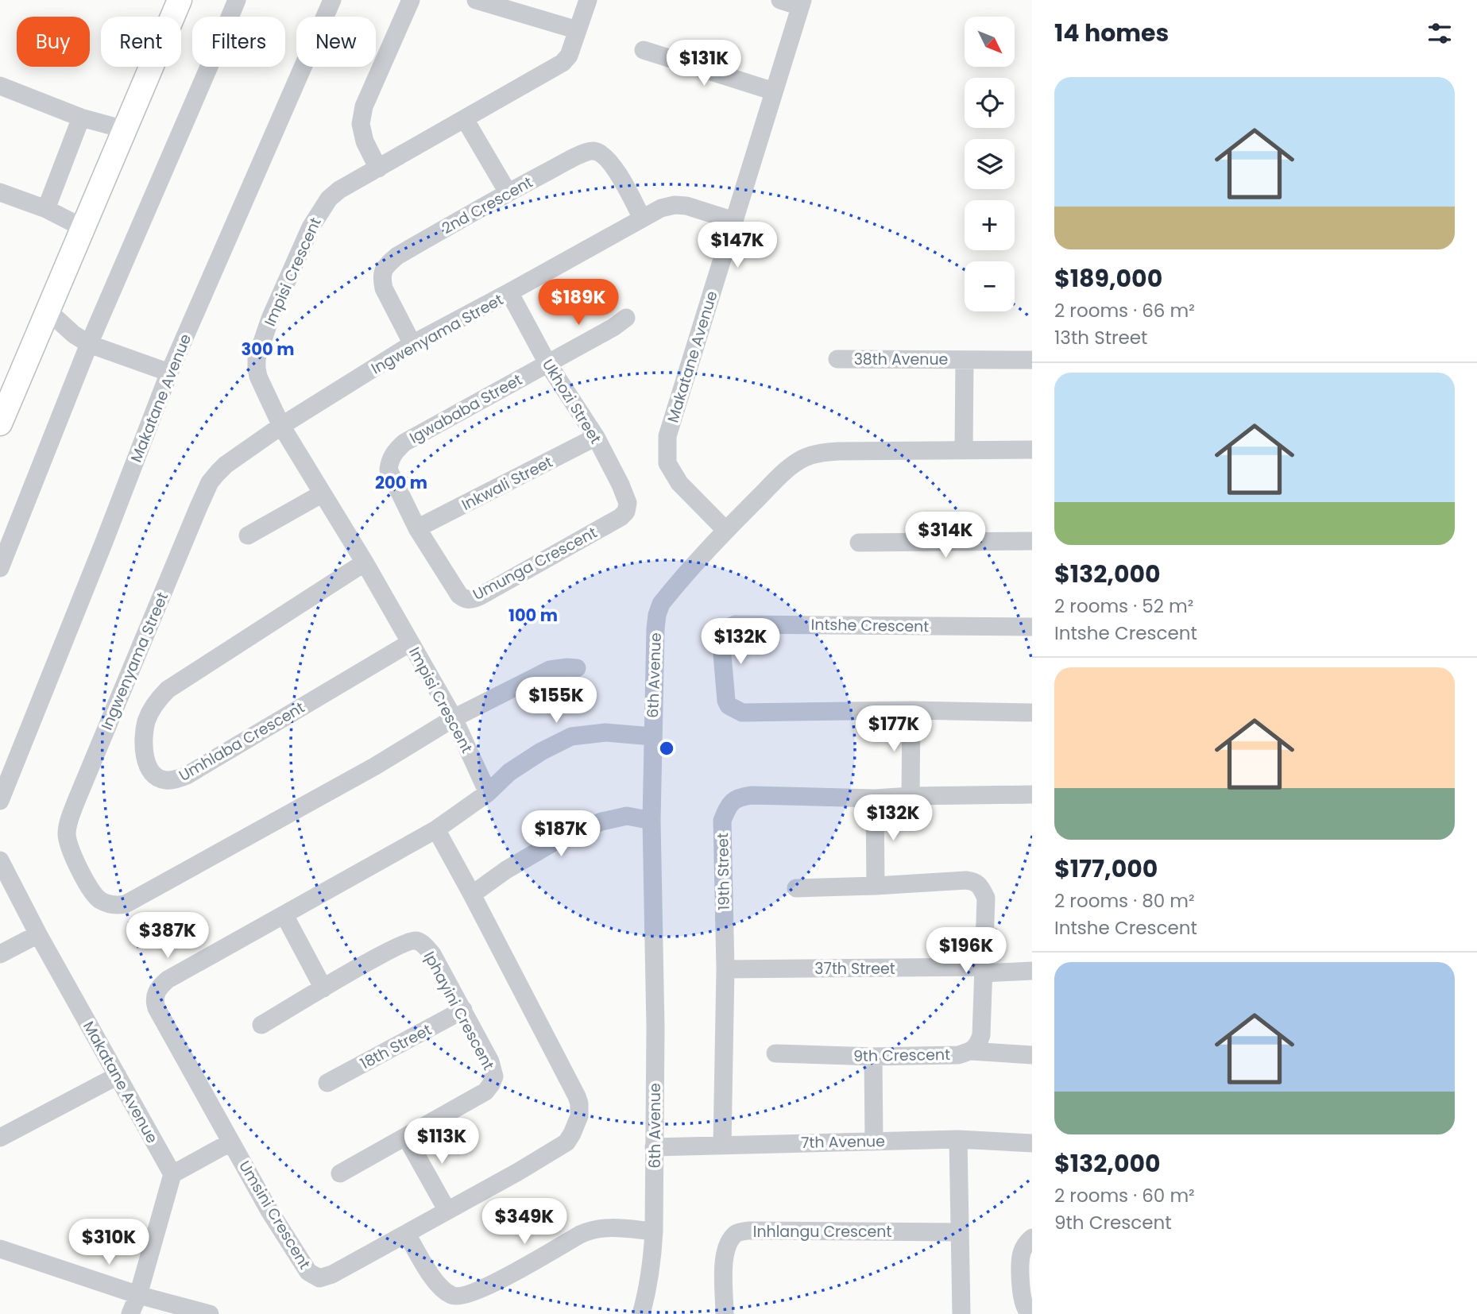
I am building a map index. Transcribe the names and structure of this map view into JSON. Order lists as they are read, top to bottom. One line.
{"streets":{"street":["2nd Crescent","Impisi Crescent","Ingwenyama Street","Makatane Avenue","38th Avenue","Ukhozi Street","Igwababa Street","Inkwali Street","Umunga Crescent","Intshe Crescent","6th Avenue","Umhlaba Crescent","19th Street","37th Street","Iphayini Crescent","18th Street","9th Crescent","7th Avenue","Umsini Crescent","Inhlangu Crescent"]},"crossings":[["2nd Crescent","Ingwenyama Street"],["Impisi Crescent","Ingwenyama Street"],["Impisi Crescent","Umhlaba Crescent"],["Impisi Crescent","Umsini Crescent"],["Ingwenyama Street","Makatane Avenue"],["Ingwenyama Street","Ukhozi Street"],["Makatane Avenue","6th Avenue"],["38th Avenue","6th Avenue"],["Ukhozi Street","Igwababa Street"],["Ukhozi Street","Inkwali Street"],["Ukhozi Street","Umunga Crescent"],["Igwababa Street","Umunga Crescent"],["Inkwali Street","Umunga Crescent"],["6th Avenue","7th Avenue"],["6th Avenue","Umsini Crescent"],["19th Street","37th Street"],["19th Street","7th Avenue"],["37th Street","9th Crescent"],["Iphayini Crescent","18th Street"]],"north":"bottom right","page":{"heading":"14 homes","map_buttons":["+","−"],"chip":["Buy","Rent","Filters","New"],"price":["$131K","$147K","$189K","$314K","$132K","$155K","$177K","$132K","$187K","$387K","$196K","$113K","$349K","$310K"],"list":[{"name":"$189,000","note":"2 rooms · 66 m² · 13th Street"},{"name":"$132,000","note":"2 rooms · 52 m² · Intshe Crescent"},{"name":"$177,000","note":"2 rooms · 80 m² · Intshe Crescent"},{"name":"$132,000","note":"2 rooms · 60 m² · 9th Crescent"}]},"rings":["300 m","200 m","100 m"]}
